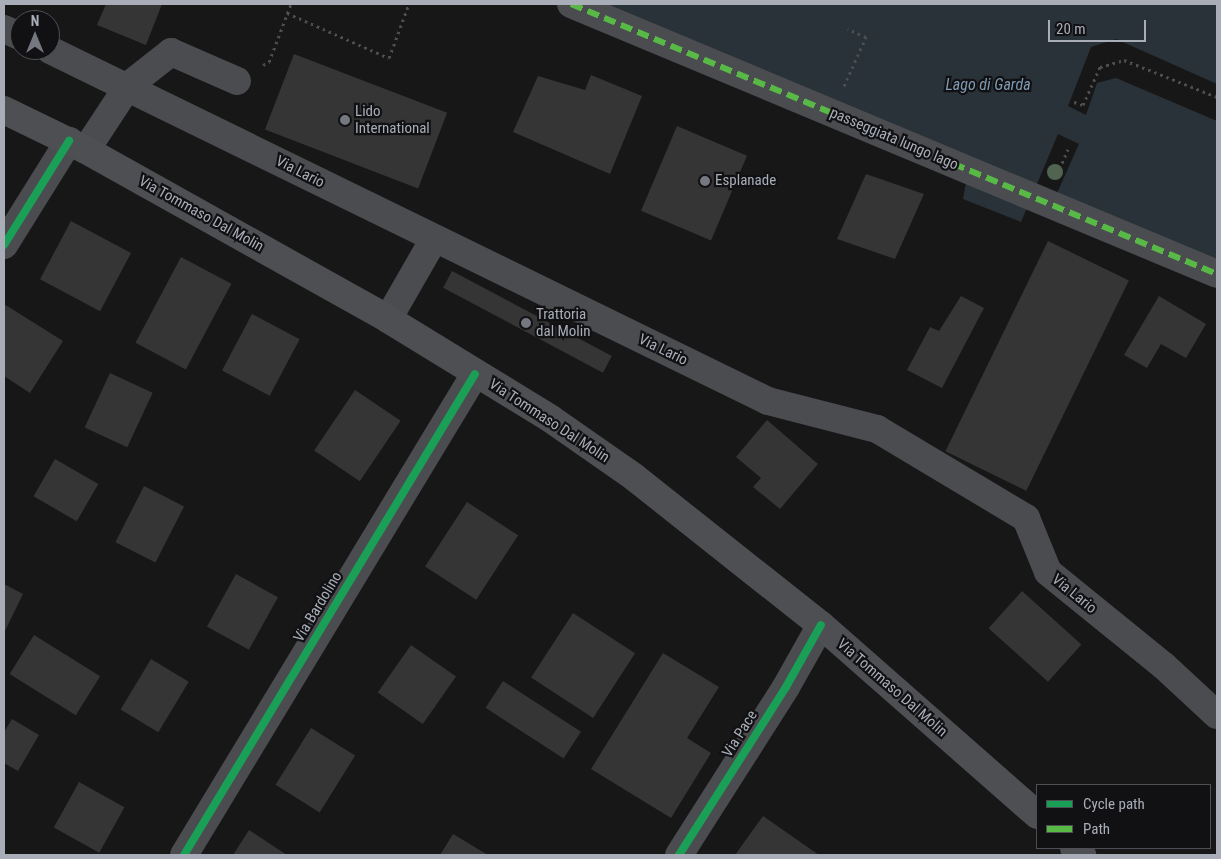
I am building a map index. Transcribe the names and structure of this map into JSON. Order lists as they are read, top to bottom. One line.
{"streets":{"main road":["Via Tommaso Dal Molin"],"street":["passeggiata lungo lago","Via Lario","Via Bardolino","Via Pace"]},"crossings":[["Via Tommaso Dal Molin","Via Bardolino"],["Via Tommaso Dal Molin","Via Pace"]],"water":["Lago di Garda"],"places":["Lido International","Esplanade","Trattoria dal Molin"],"legend":["Cycle path","Path"],"scale_bar":"20 m","north":"top"}
